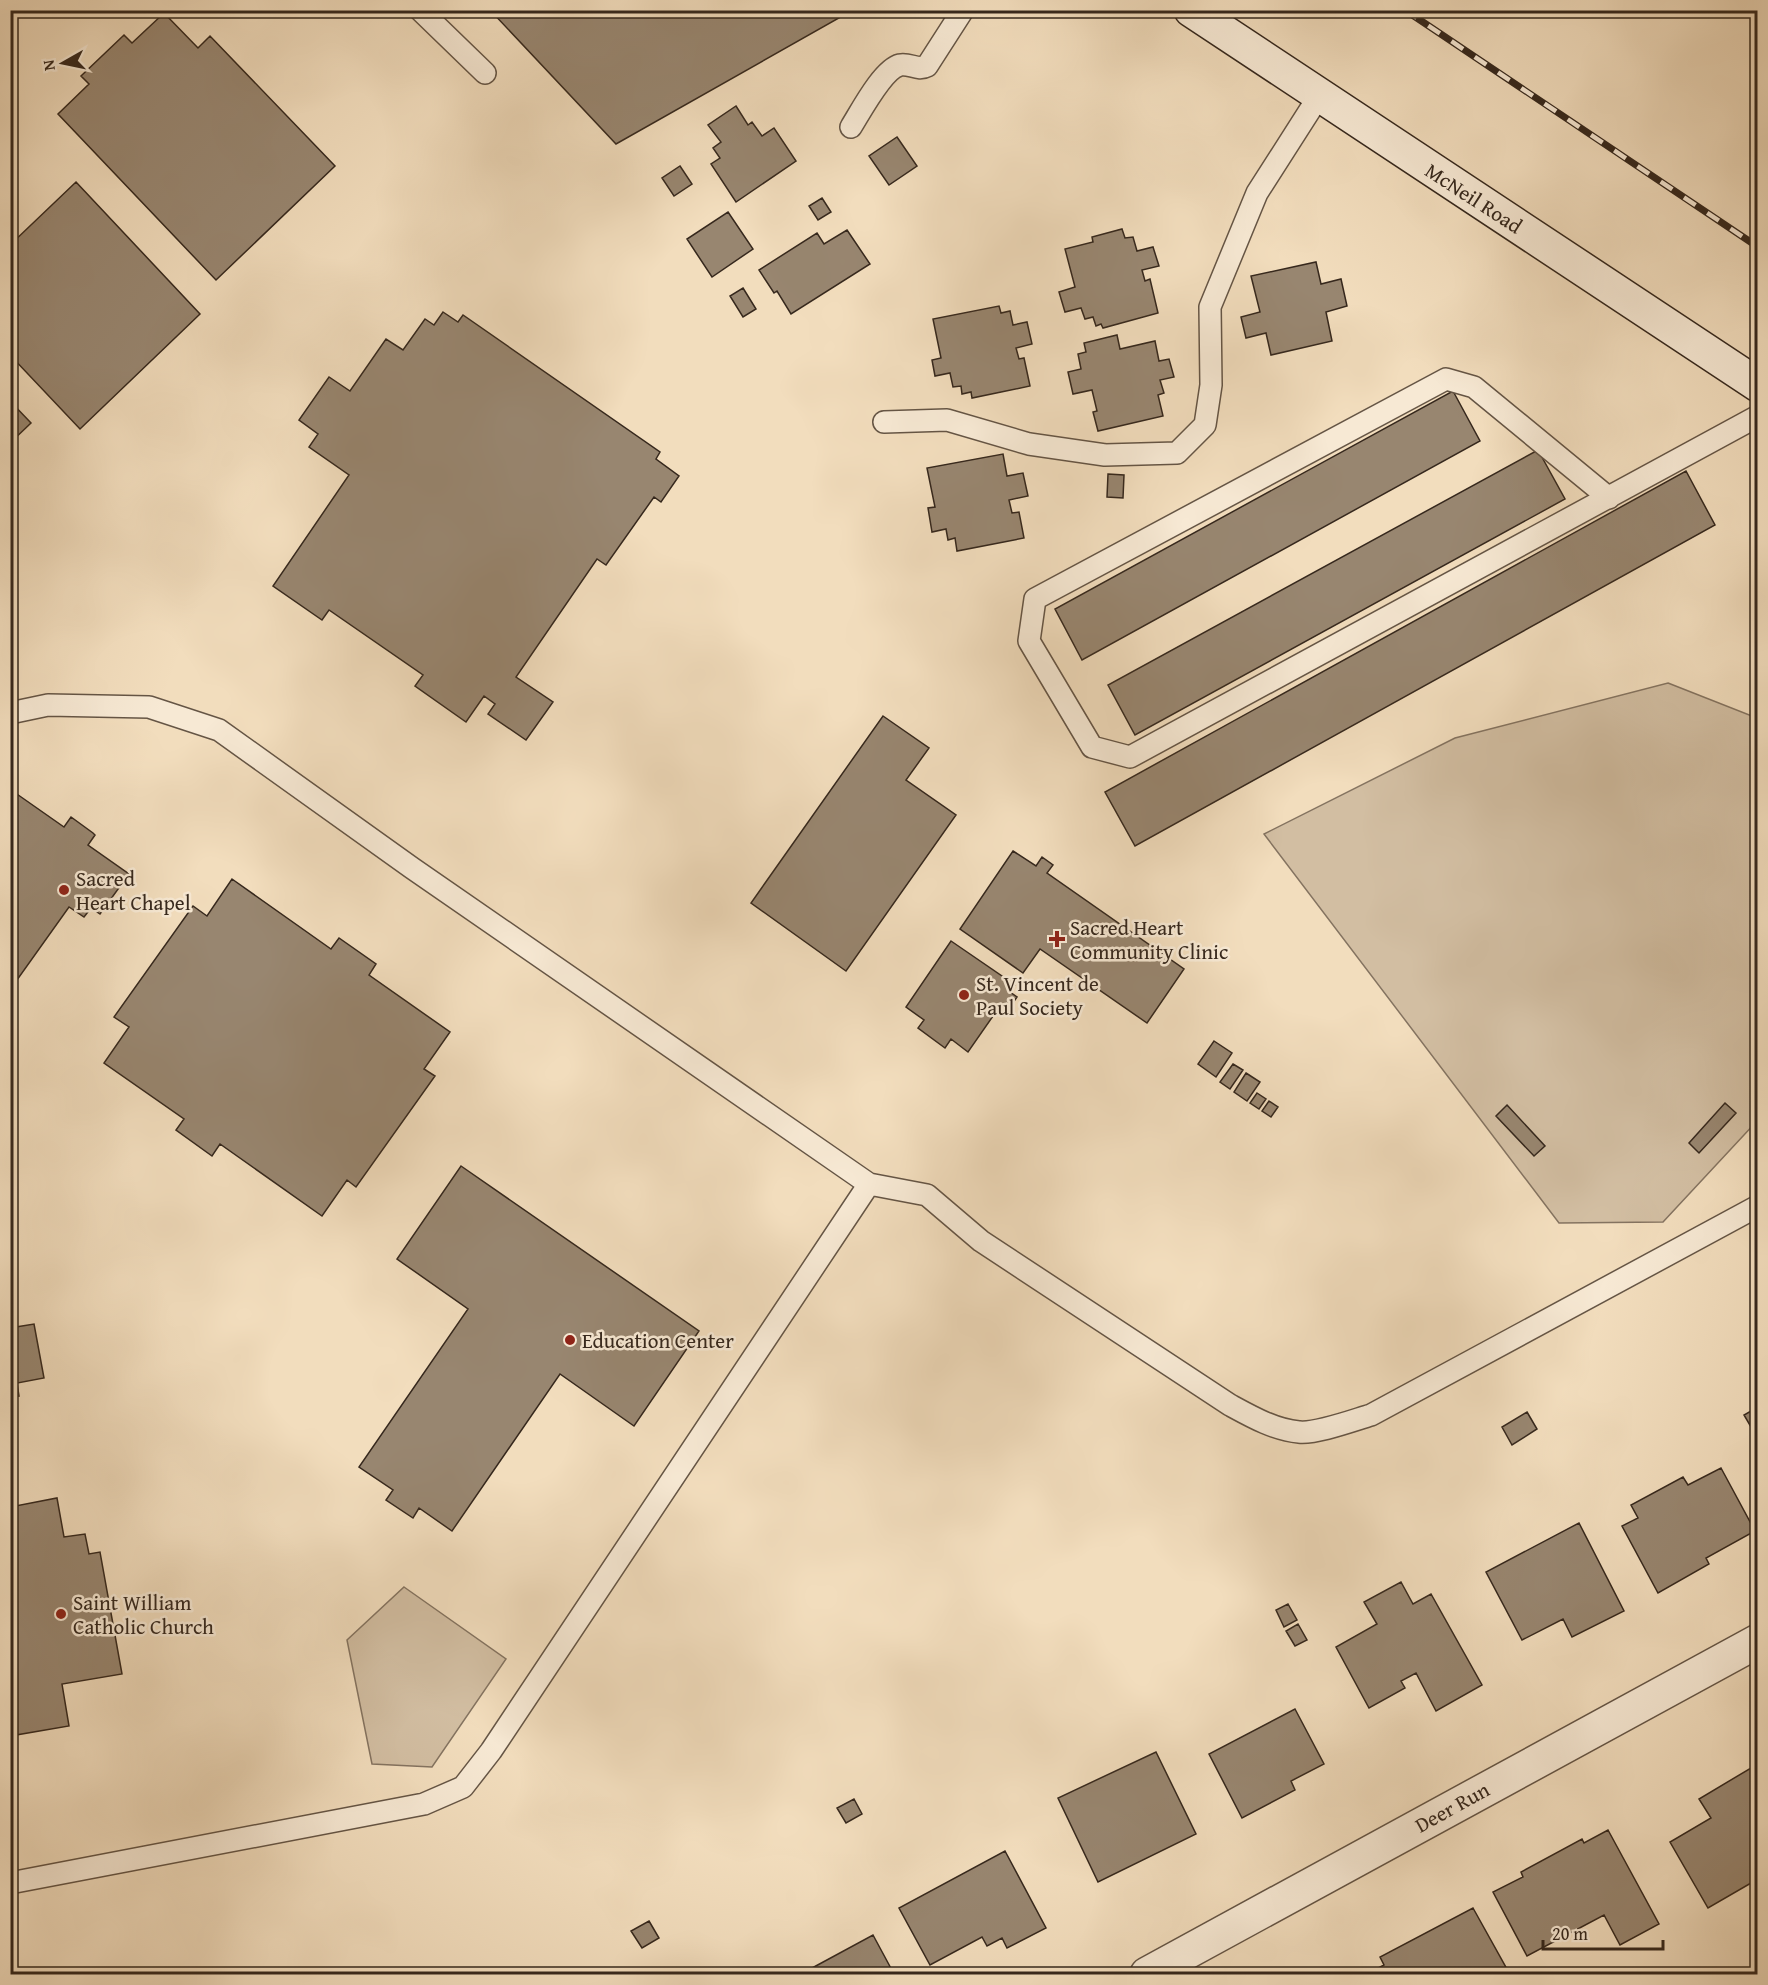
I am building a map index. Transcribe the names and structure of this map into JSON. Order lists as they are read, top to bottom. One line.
{"streets":{"street":["McNeil Road","Deer Run"]},"places":{"other":["Sacred Heart Chapel","St. Vincent de Paul Society","Education Center","Saint William Catholic Church"],"health":["Sacred Heart Community Clinic"]},"scale_bar":"20 m","north":"left"}
